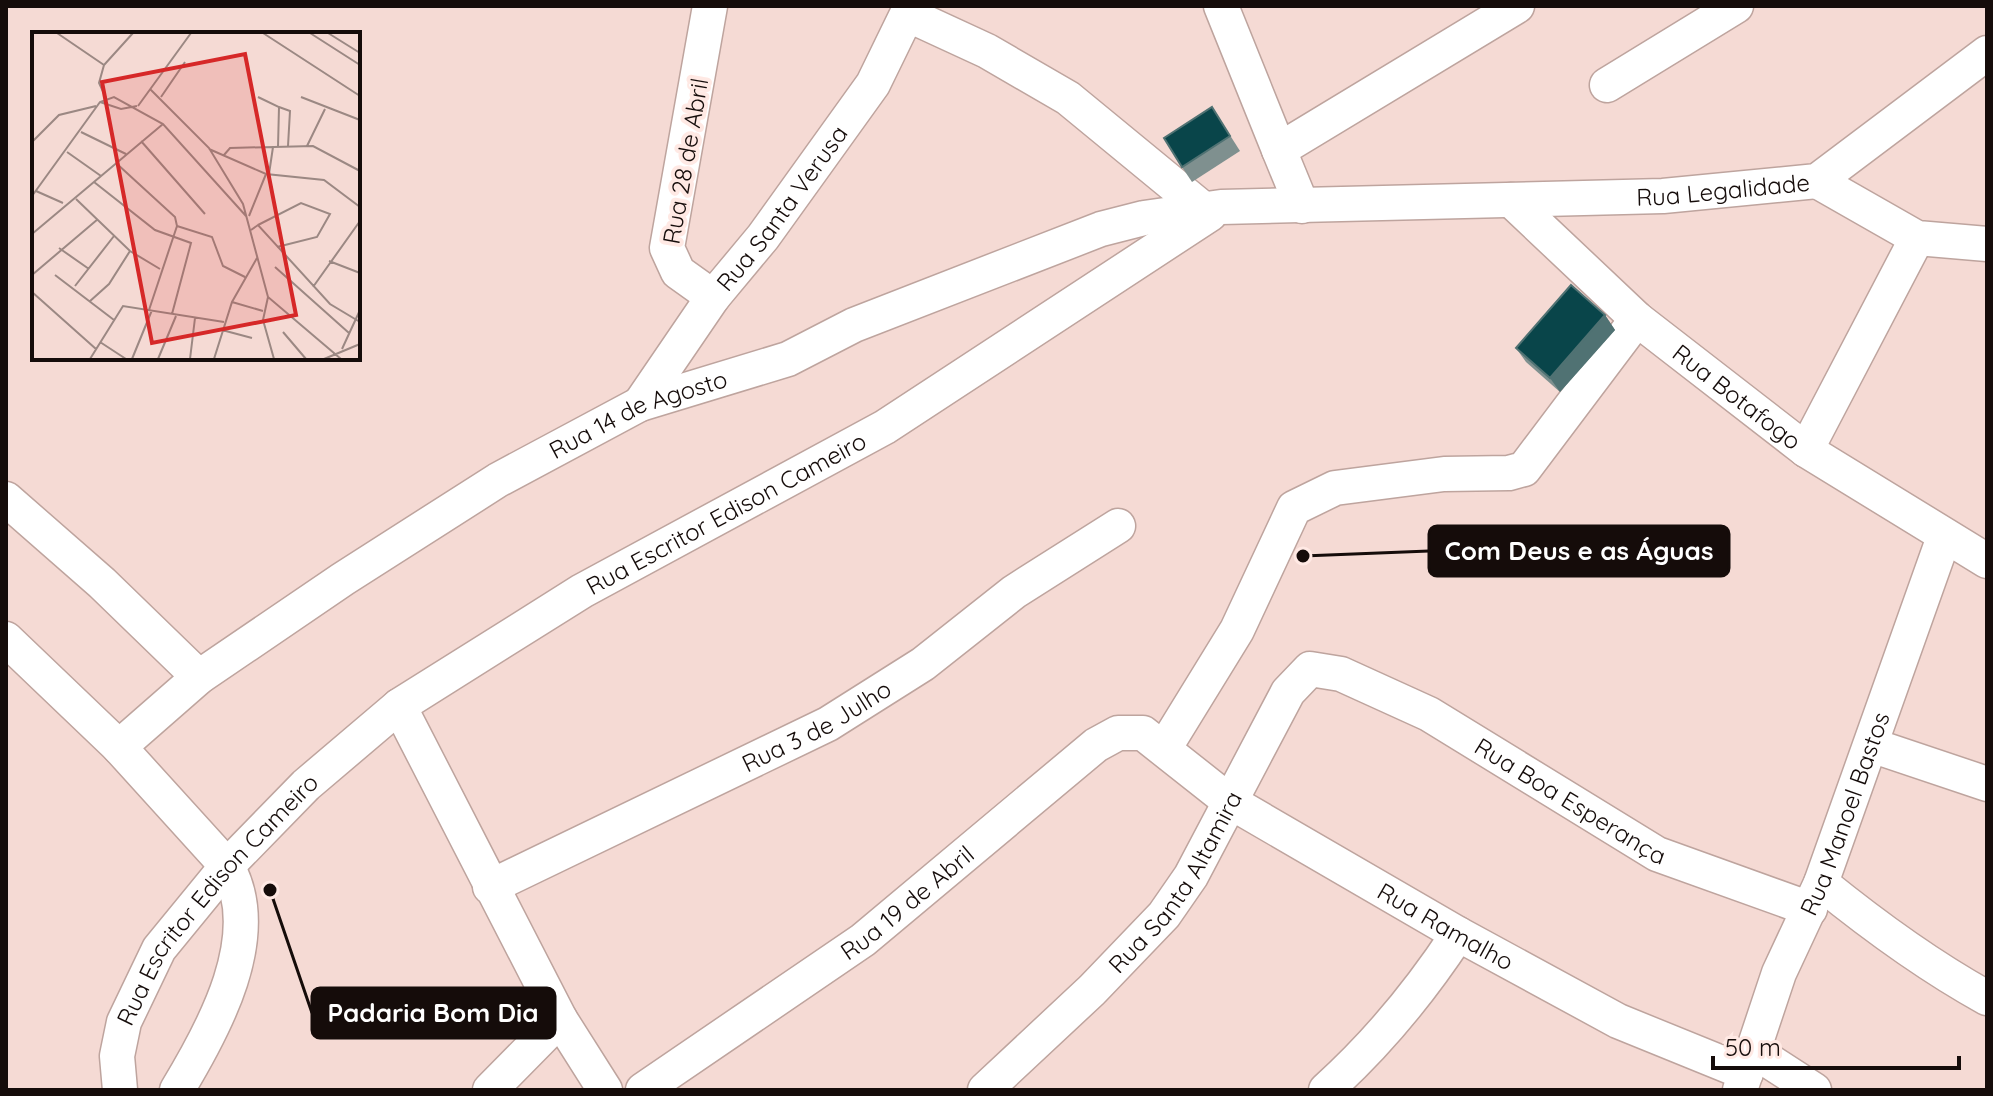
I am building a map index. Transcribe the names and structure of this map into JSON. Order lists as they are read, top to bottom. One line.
{"streets":{"street":["Rua 28 de Abril","Rua Legalidade","Rua Santa Verusa","Rua Botafogo","Rua 14 de Agosto","Rua Escritor Edison Cameiro","Rua 3 de Julho","Rua Boa Esperança","Rua Manoel Bastos","Rua Santa Altamira","Rua 19 de Abril","Rua Ramalho"]},"crossings":[["Rua 28 de Abril","Rua Santa Verusa"],["Rua Legalidade","Rua Botafogo"],["Rua Santa Verusa","Rua 14 de Agosto"],["Rua Botafogo","Rua Manoel Bastos"],["Rua 14 de Agosto","Rua Escritor Edison Cameiro"],["Rua Boa Esperança","Rua Manoel Bastos"],["Rua Boa Esperança","Rua Santa Altamira"],["Rua Manoel Bastos","Rua Ramalho"],["Rua Santa Altamira","Rua Ramalho"],["Rua 19 de Abril","Rua Ramalho"]],"places":["Com Deus e as Águas","Padaria Bom Dia"],"scale_bar":"50 m"}
